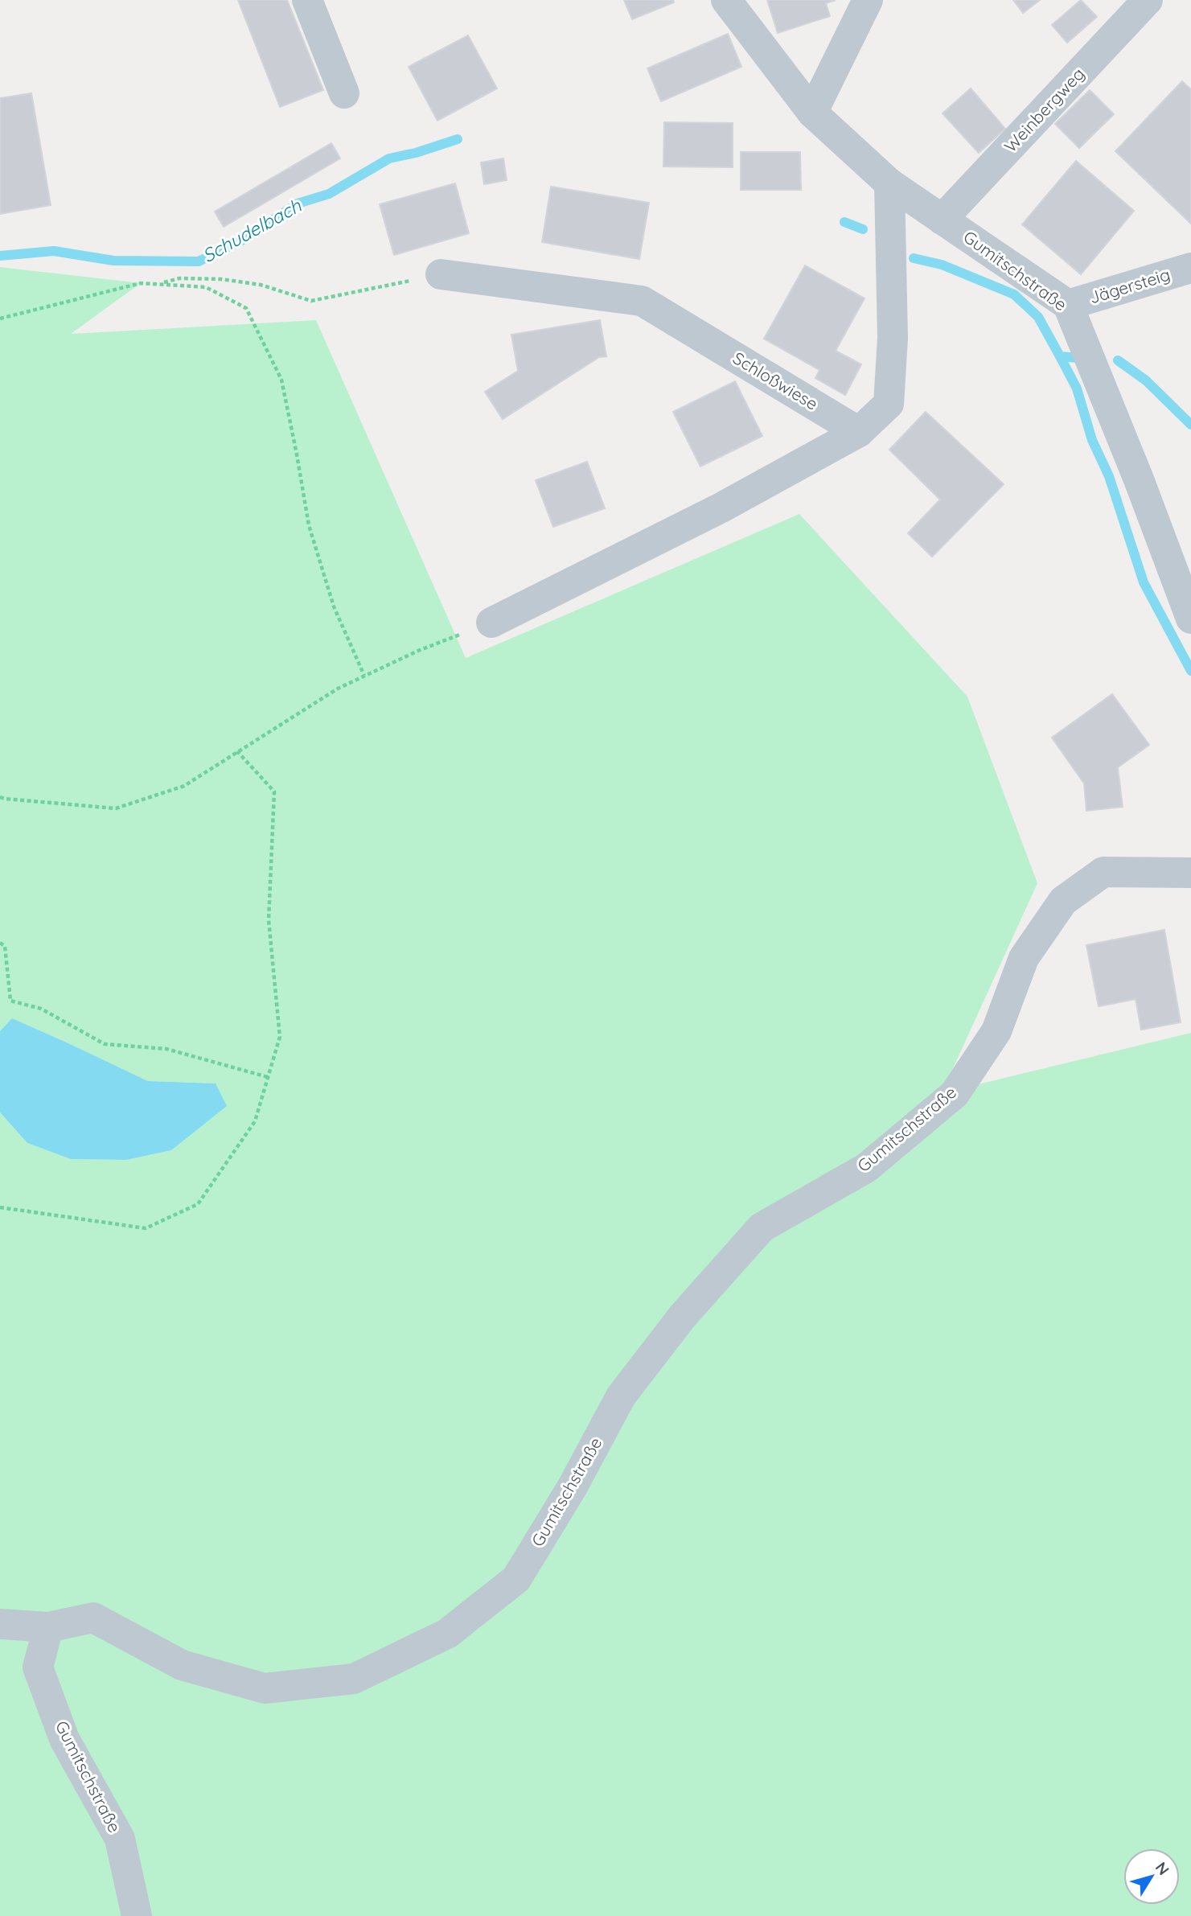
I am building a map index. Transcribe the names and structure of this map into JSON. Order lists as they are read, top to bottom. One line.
{"streets":{"street":["Weinbergweg","Gumitschstraße","Jägersteig","Schloßwiese"]},"crossings":[["Weinbergweg","Gumitschstraße"],["Gumitschstraße","Jägersteig"]],"water":["Schudelbach"],"north":"top right"}
